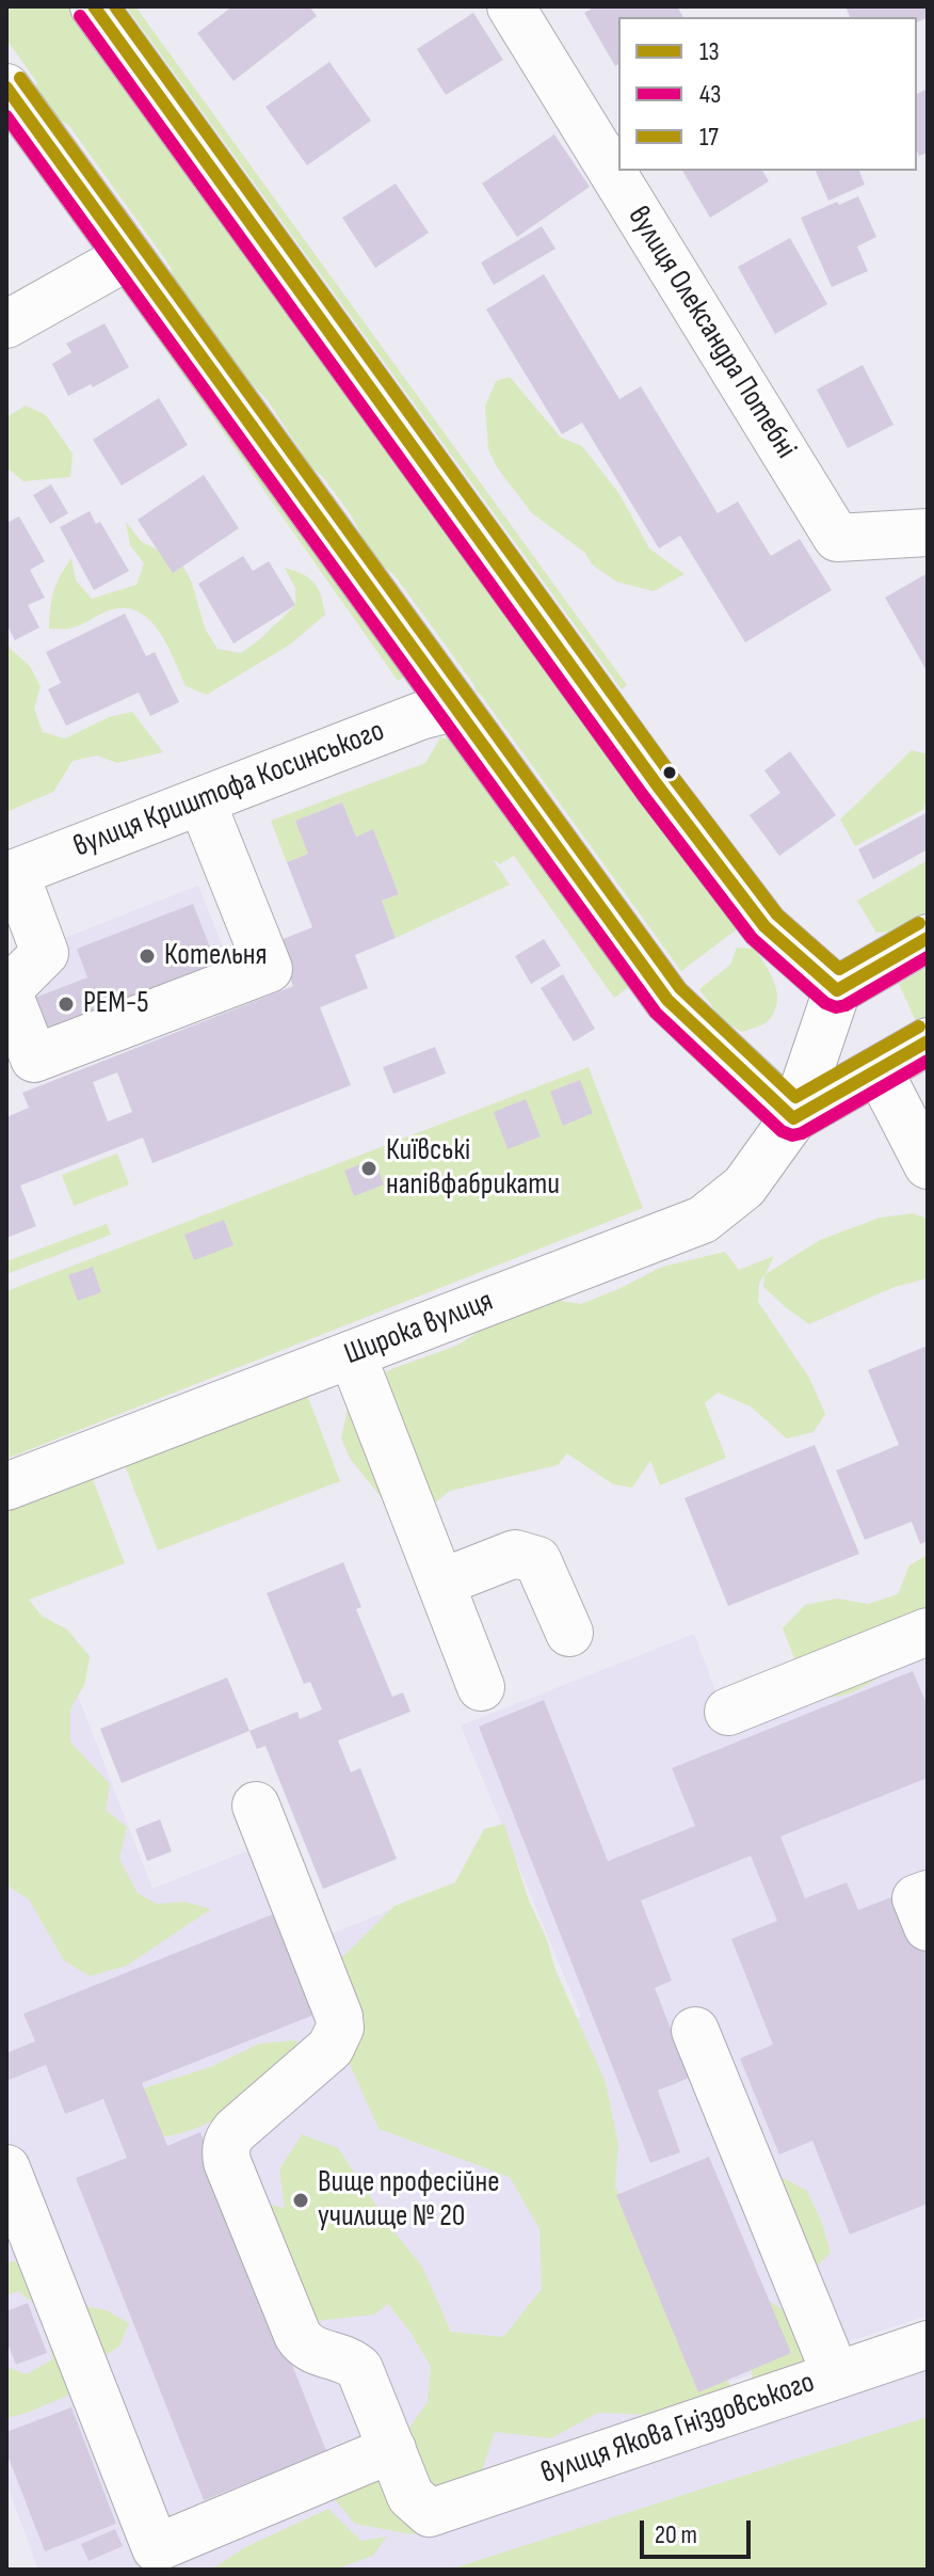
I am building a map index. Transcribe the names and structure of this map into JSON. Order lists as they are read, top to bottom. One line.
{"streets":{"street":["вулиця Олександра Потебні","вулиця Криштофа Косинського","Широка вулиця","вулиця Якова Гніздовського"]},"places":["Котельня","РЕМ-5","Київські напівфабрикати","Вище професійне училище № 20"],"lines":["transit line 13","transit line 17","transit line 43"],"legend":["13","43","17"],"scale_bar":"20 m"}
